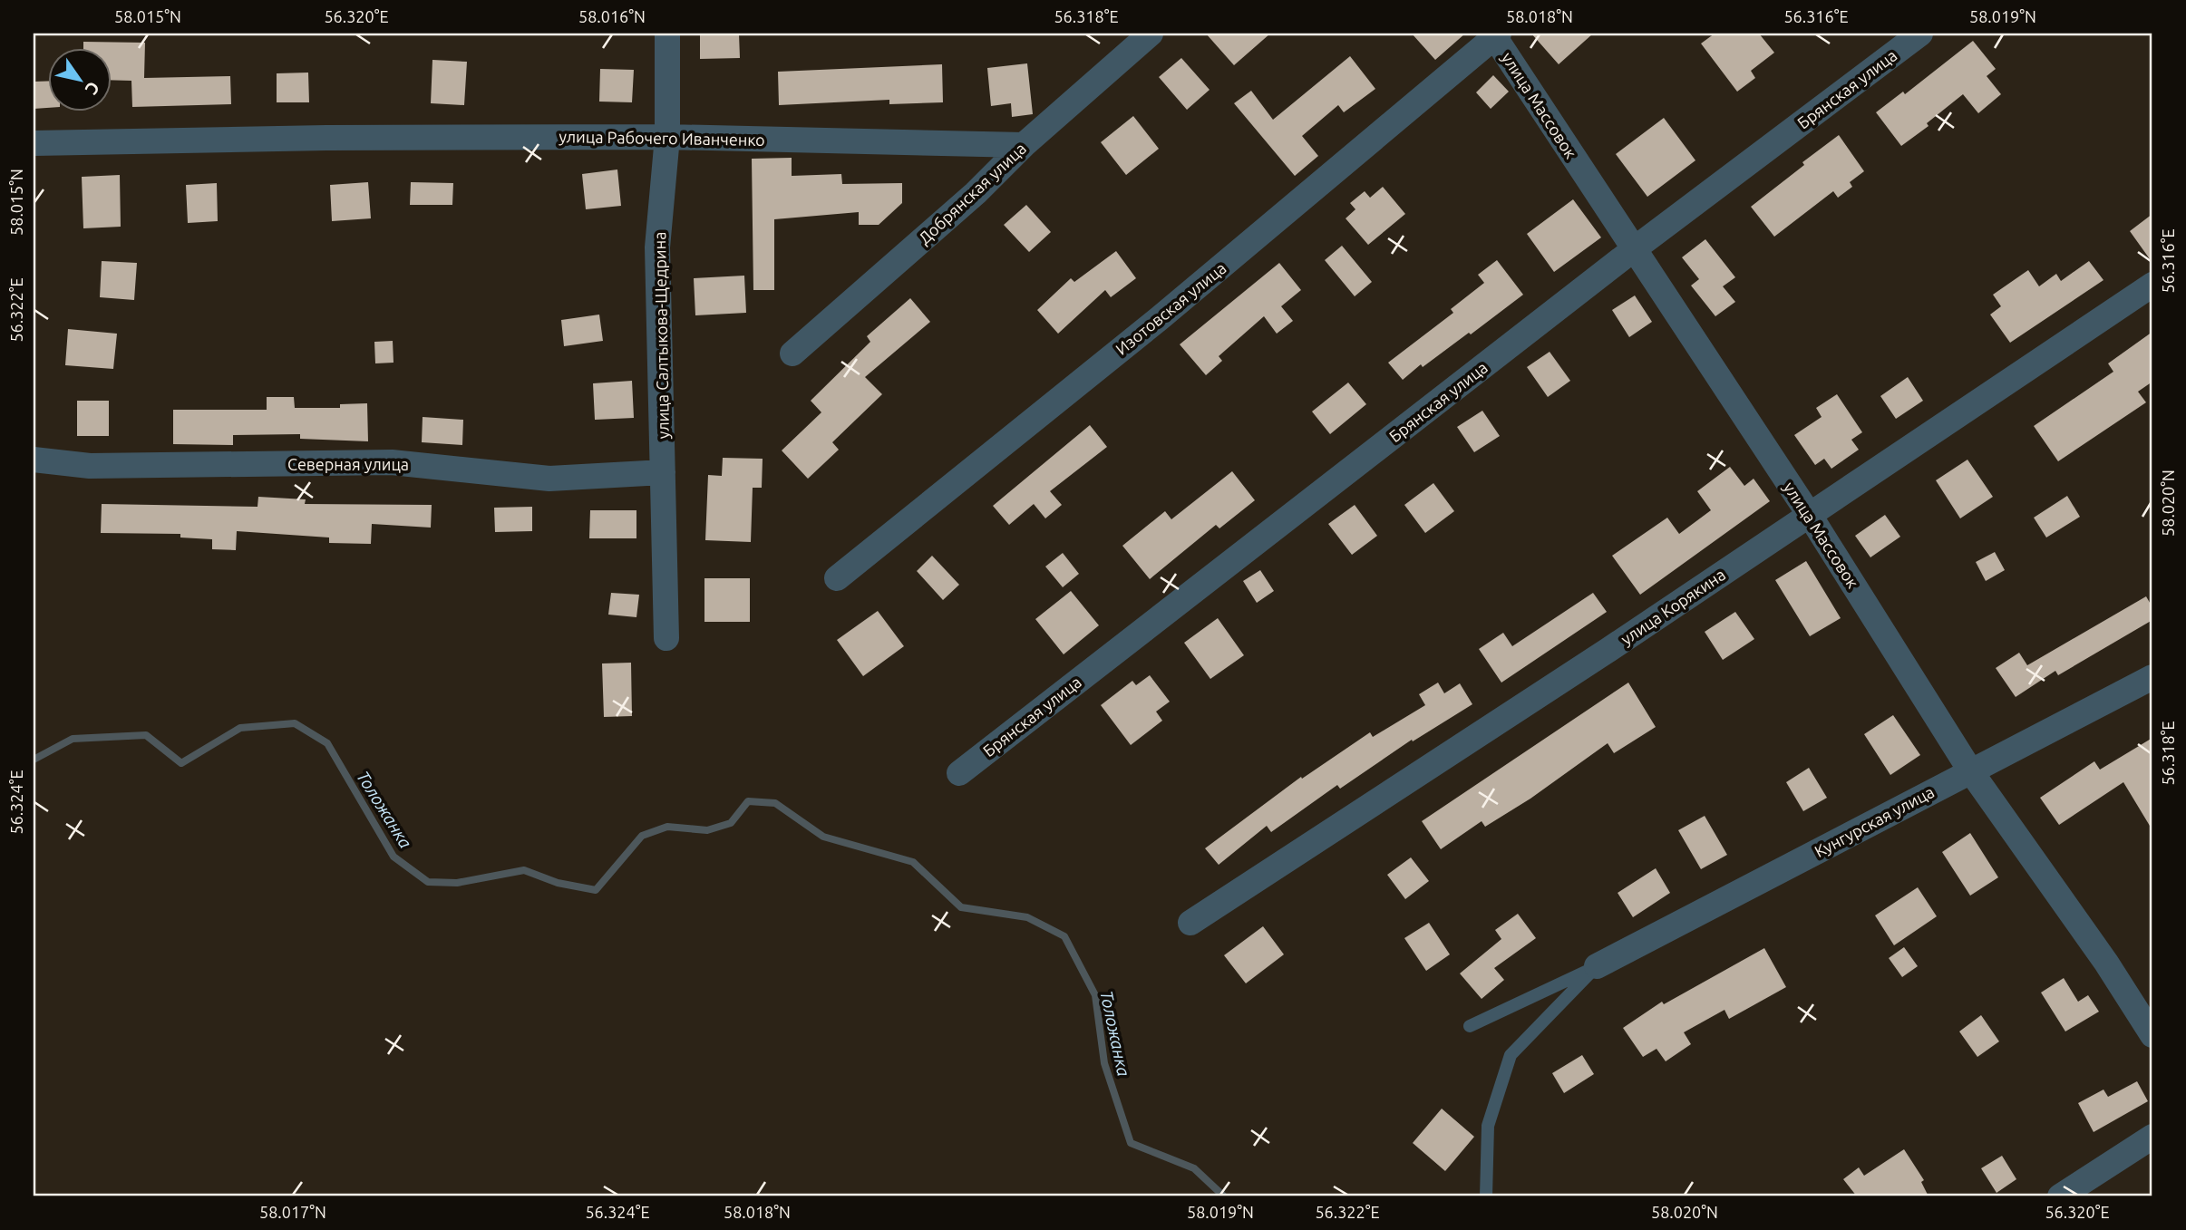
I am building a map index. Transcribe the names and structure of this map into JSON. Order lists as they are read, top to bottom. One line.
{"streets":{"street":["Брянская улица","улица Массовок","улица Рабочего Иванченко","Добрянская улица","Изотовская улица","улица Салтыкова-Щедрина","Северная улица","улица Корякина","Кунгурская улица"]},"crossings":[["Брянская улица","улица Массовок"],["улица Массовок","Изотовская улица"],["улица Массовок","улица Корякина"],["улица Массовок","Кунгурская улица"],["улица Рабочего Иванченко","Добрянская улица"],["улица Рабочего Иванченко","улица Салтыкова-Щедрина"],["улица Салтыкова-Щедрина","Северная улица"]],"water":["Толожанка"],"north":"bottom right","coordinates":["58.015°N","56.320°E","58.016°N","56.318°E","58.018°N","56.316°E","58.019°N","56.322°E","58.020°N","56.324°E","58.017°N"]}
